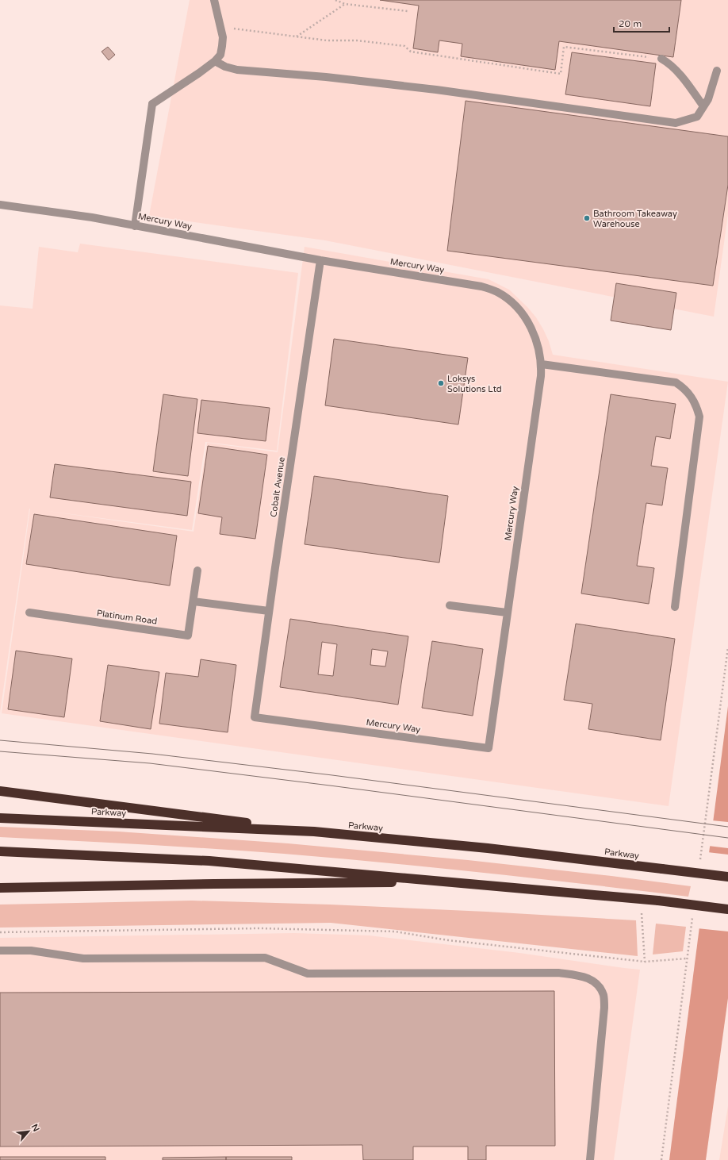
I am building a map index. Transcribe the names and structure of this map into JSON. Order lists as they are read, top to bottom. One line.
{"streets":{"highway":["Parkway"],"street":["Mercury Way","Cobalt Avenue","Platinum Road"]},"crossings":[["Mercury Way","Cobalt Avenue"]],"places":["Bathroom Takeaway Warehouse","Loksys Solutions Ltd"],"scale_bar":"20 m","north":"top right"}
